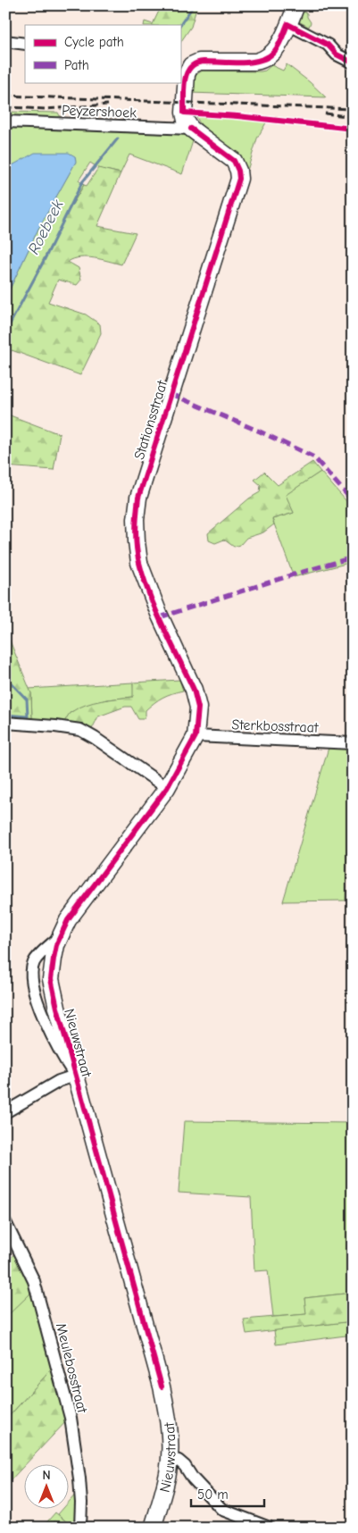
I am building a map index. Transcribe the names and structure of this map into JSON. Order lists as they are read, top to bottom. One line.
{"streets":{"street":["Peyzershoek","Stationsstraat","Sterkbosstraat","Nieuwstraat","Meulebosstraat"]},"crossings":[["Peyzershoek","Stationsstraat"],["Stationsstraat","Sterkbosstraat"],["Stationsstraat","Nieuwstraat"],["Sterkbosstraat","Nieuwstraat"]],"water":["Roebeek"],"legend":["Cycle path","Path"],"scale_bar":"50 m","north":"top"}
